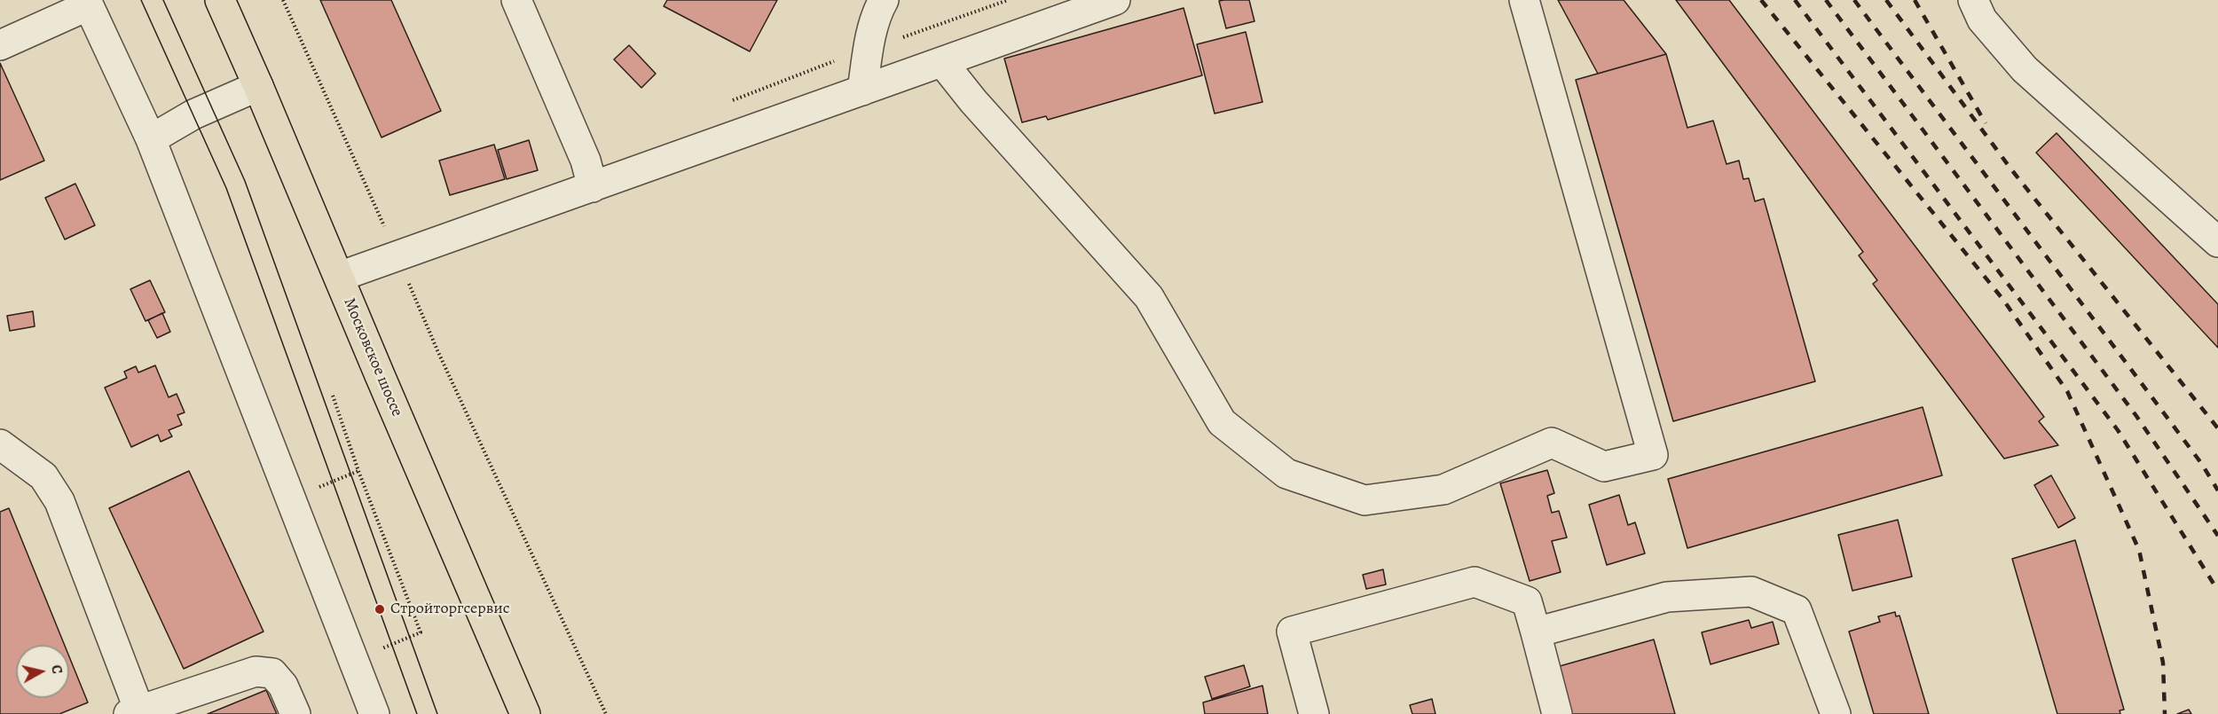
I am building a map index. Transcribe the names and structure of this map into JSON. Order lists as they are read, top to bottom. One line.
{"streets":{"main road":["Московское шоссе"]},"places":["Стройторгсервис"],"north":"right"}
